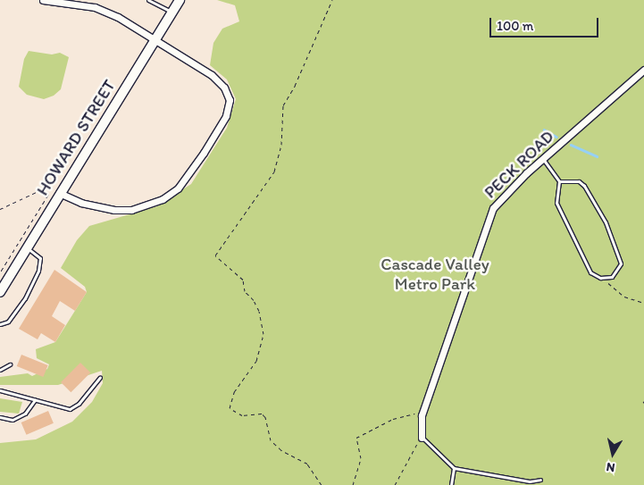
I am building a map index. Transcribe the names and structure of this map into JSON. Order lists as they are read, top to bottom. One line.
{"streets":{"main road":["HOWARD STREET"],"street":["PECK ROAD"]},"parks":["Cascade Valley Metro Park"],"scale_bar":"100 m","north":"bottom"}
